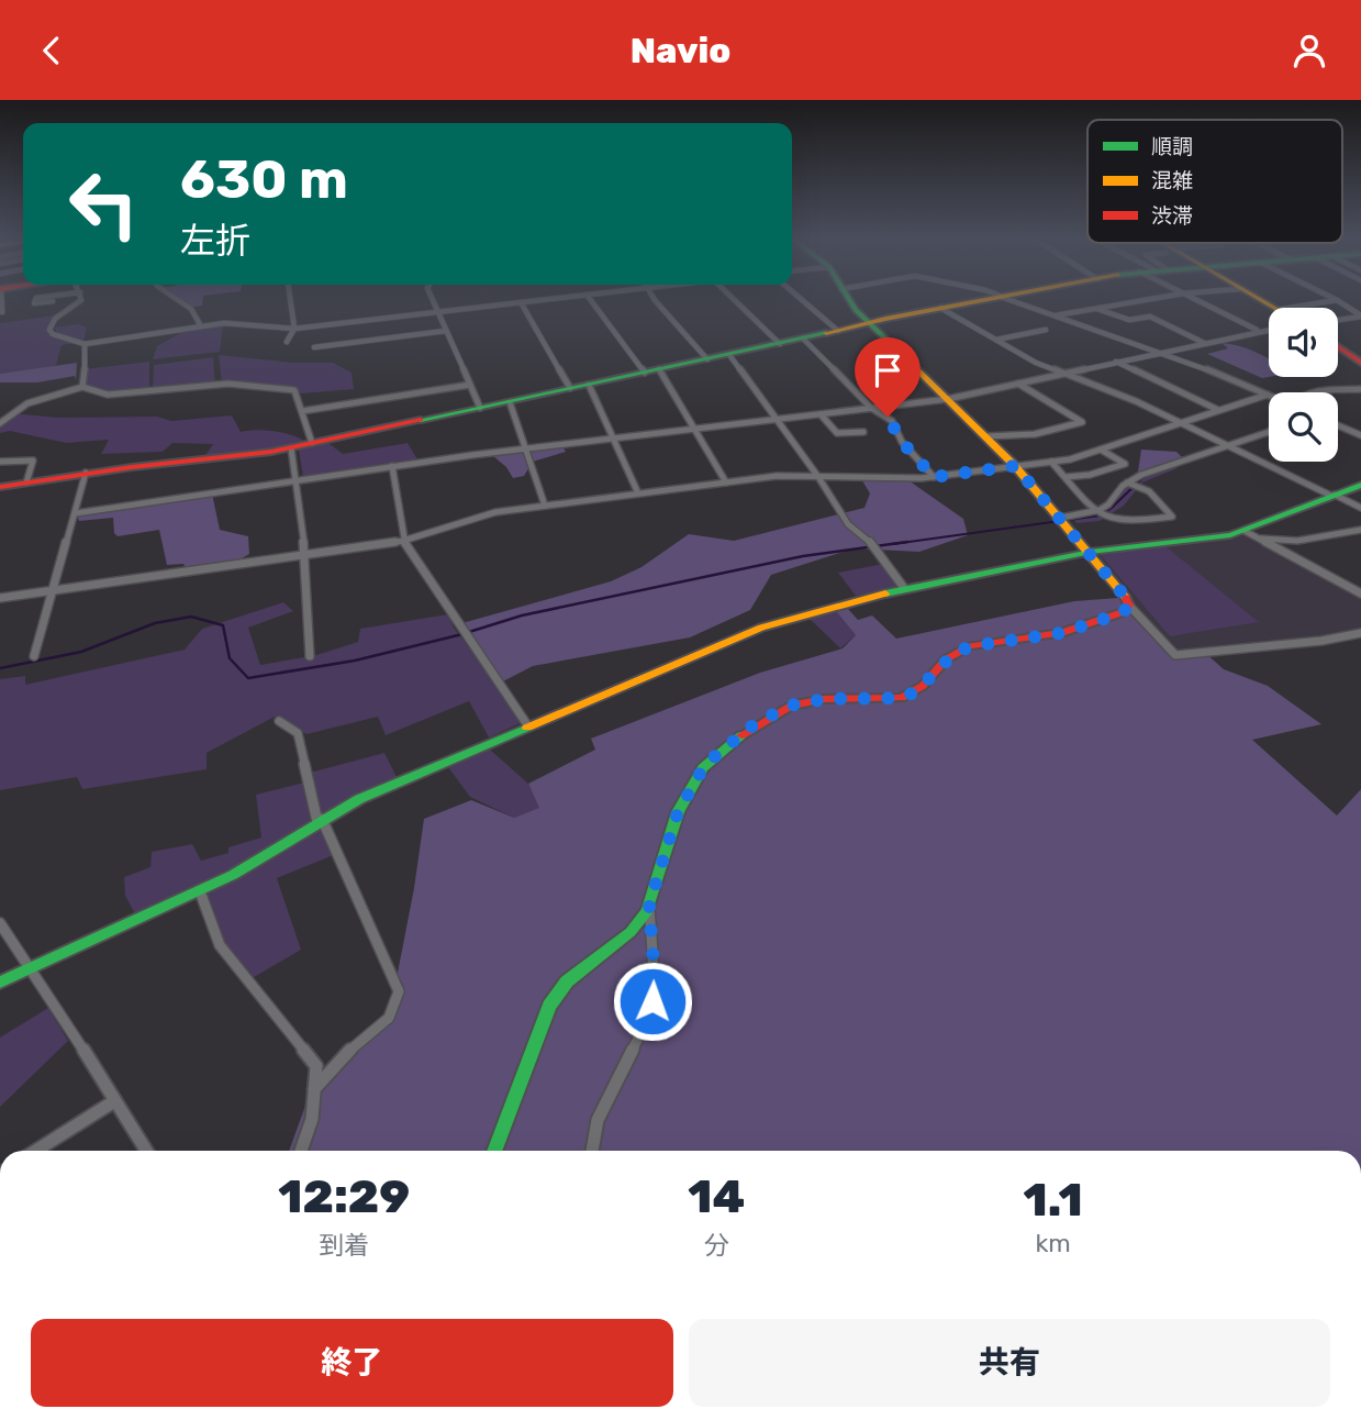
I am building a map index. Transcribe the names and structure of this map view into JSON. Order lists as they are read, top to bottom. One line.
{"legend":["順調","混雑","渋滞"],"page":{"header":"Navio","turn":["630 m","左折"],"eta":["12:29","到着","14","分","1.1","km"],"buttons":["終了","共有"]}}
